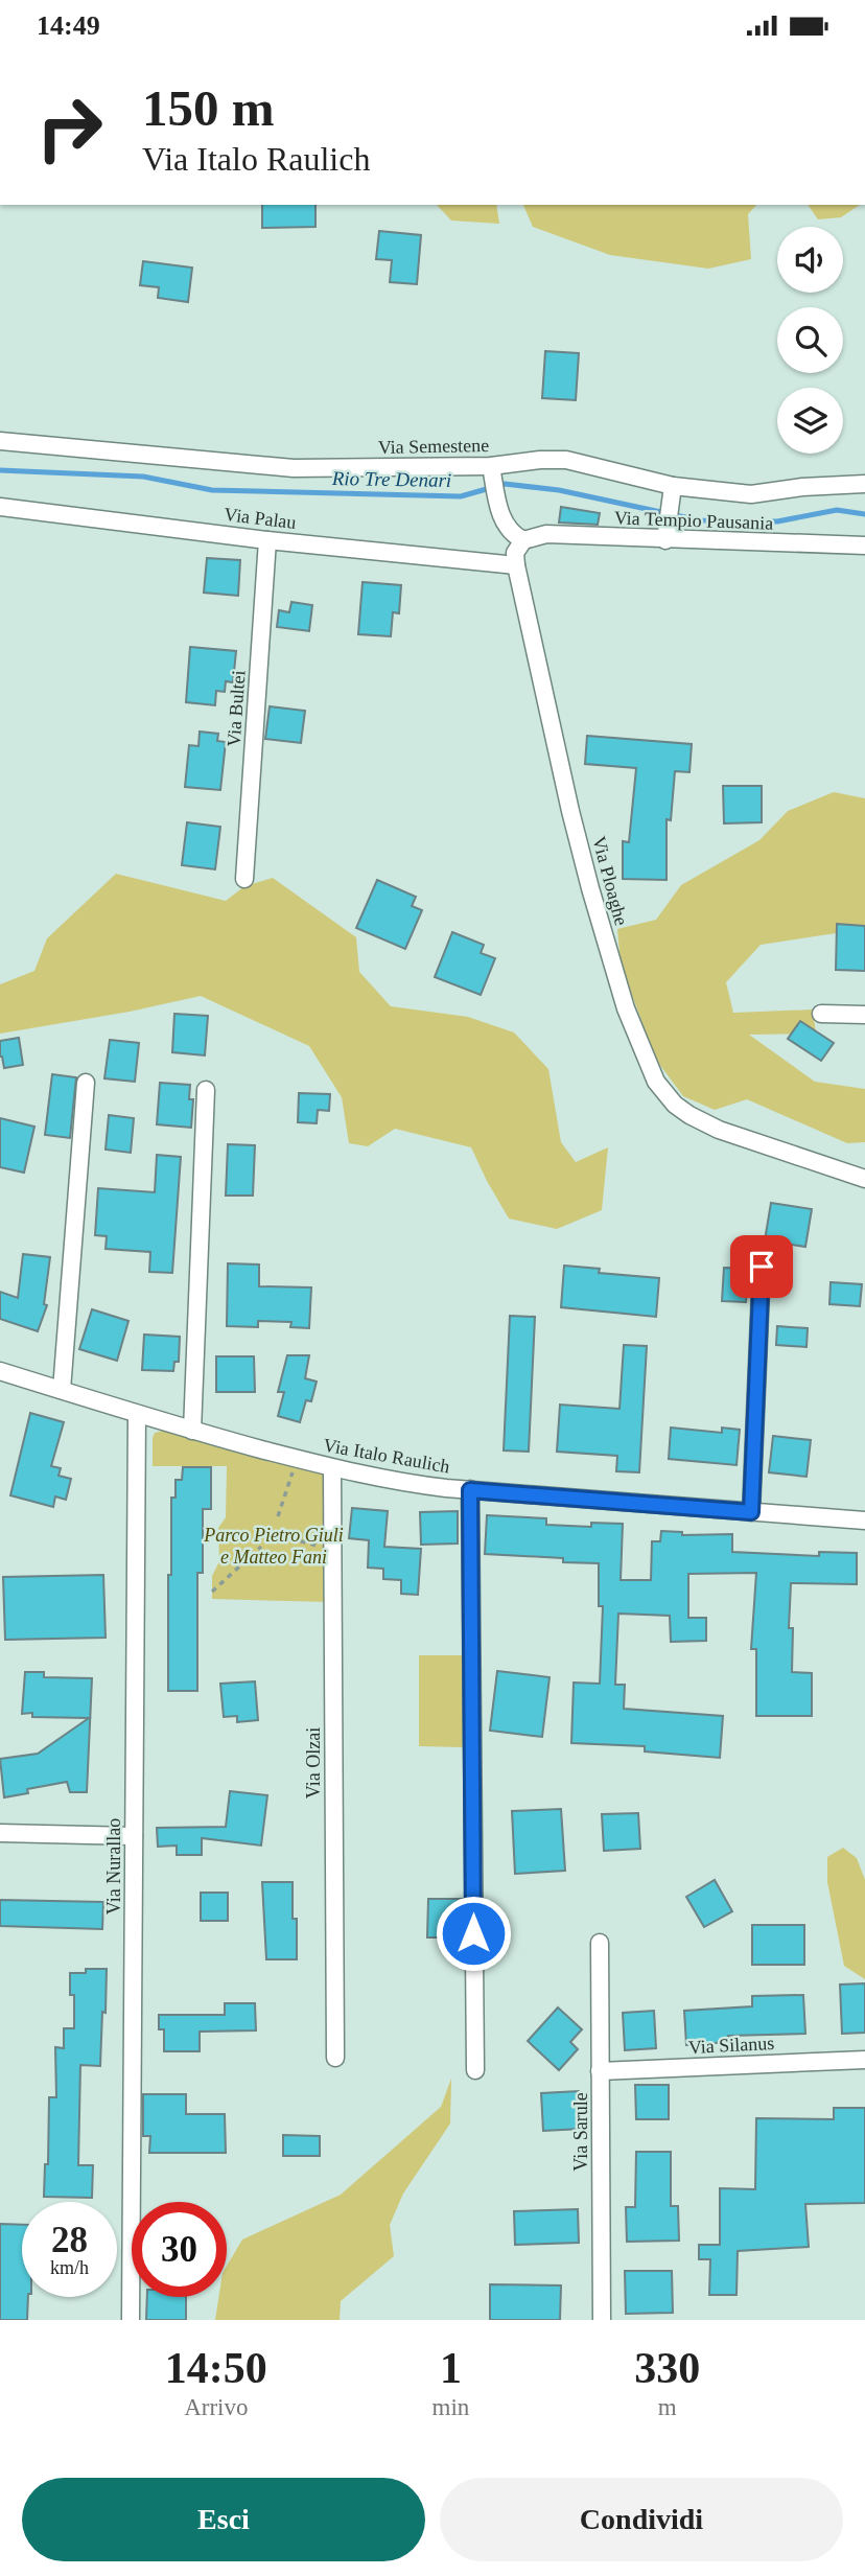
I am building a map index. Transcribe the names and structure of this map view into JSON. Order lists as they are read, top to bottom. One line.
{"streets":{"street":["Via Semestene","Via Palau","Via Tempio Pausania","Via Bultei","Via Ploaghe","Via Italo Raulich","Via Olzai","Via Nurallao","Via Silanus","Via Sarule"]},"crossings":[["Via Palau","Via Bultei"],["Via Palau","Via Ploaghe"],["Via Tempio Pausania","Via Ploaghe"],["Via Italo Raulich","Via Olzai"],["Via Italo Raulich","Via Nurallao"],["Via Silanus","Via Sarule"]],"water":["Rio Tre Denari"],"parks":["Parco Pietro Giuli e Matteo Fani"],"page":{"status":"14:49","turn":["150 m","Via Italo Raulich"],"speed":"28 km/h","limit":"30","eta":["14:50","Arrivo","1","min","330","m"],"buttons":["Esci","Condividi"]}}
